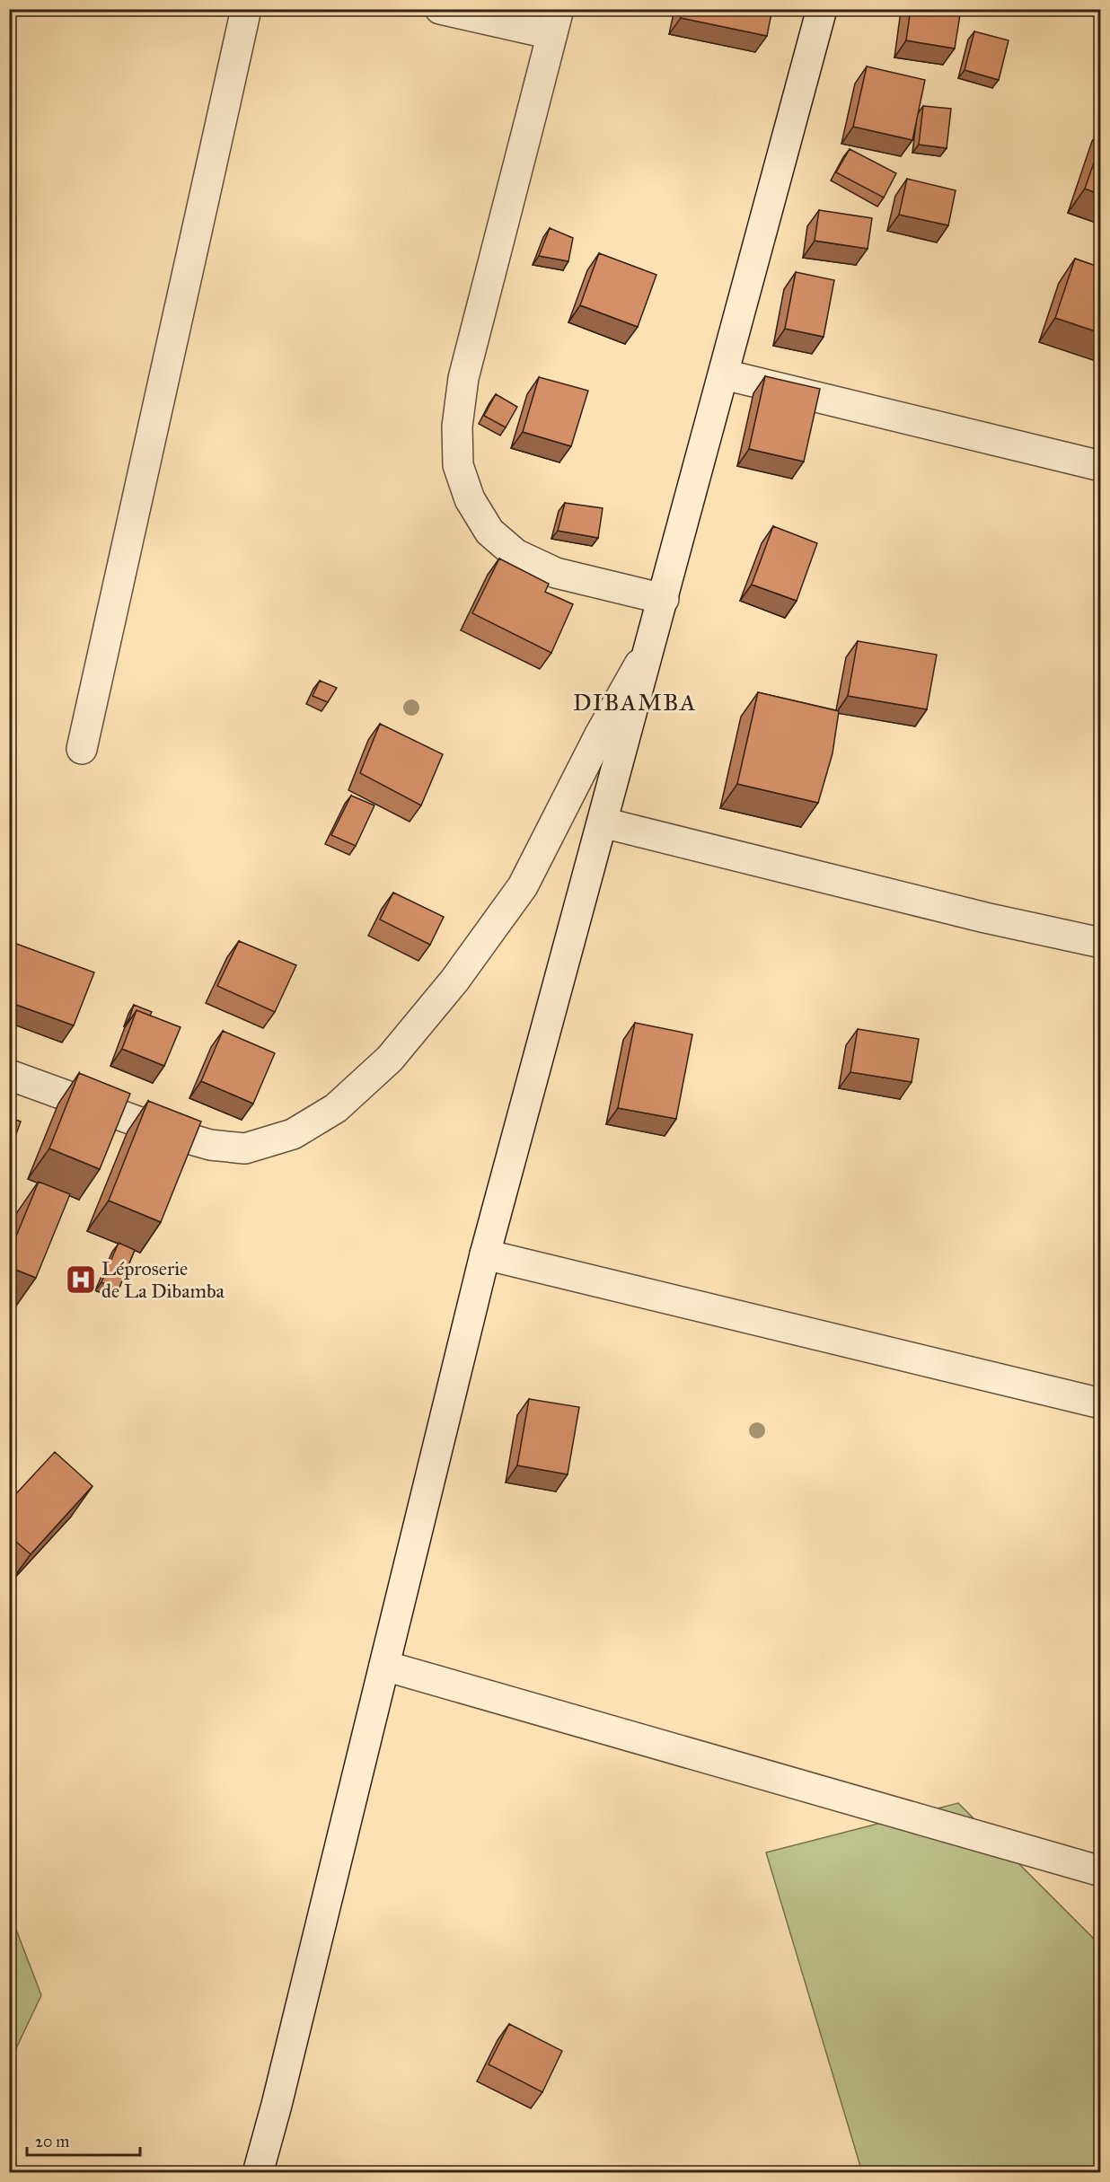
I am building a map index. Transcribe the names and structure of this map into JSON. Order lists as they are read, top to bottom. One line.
{"districts":["DIBAMBA"],"places":{"hospital":["Léproserie de La Dibamba"]},"scale_bar":"20 m"}
